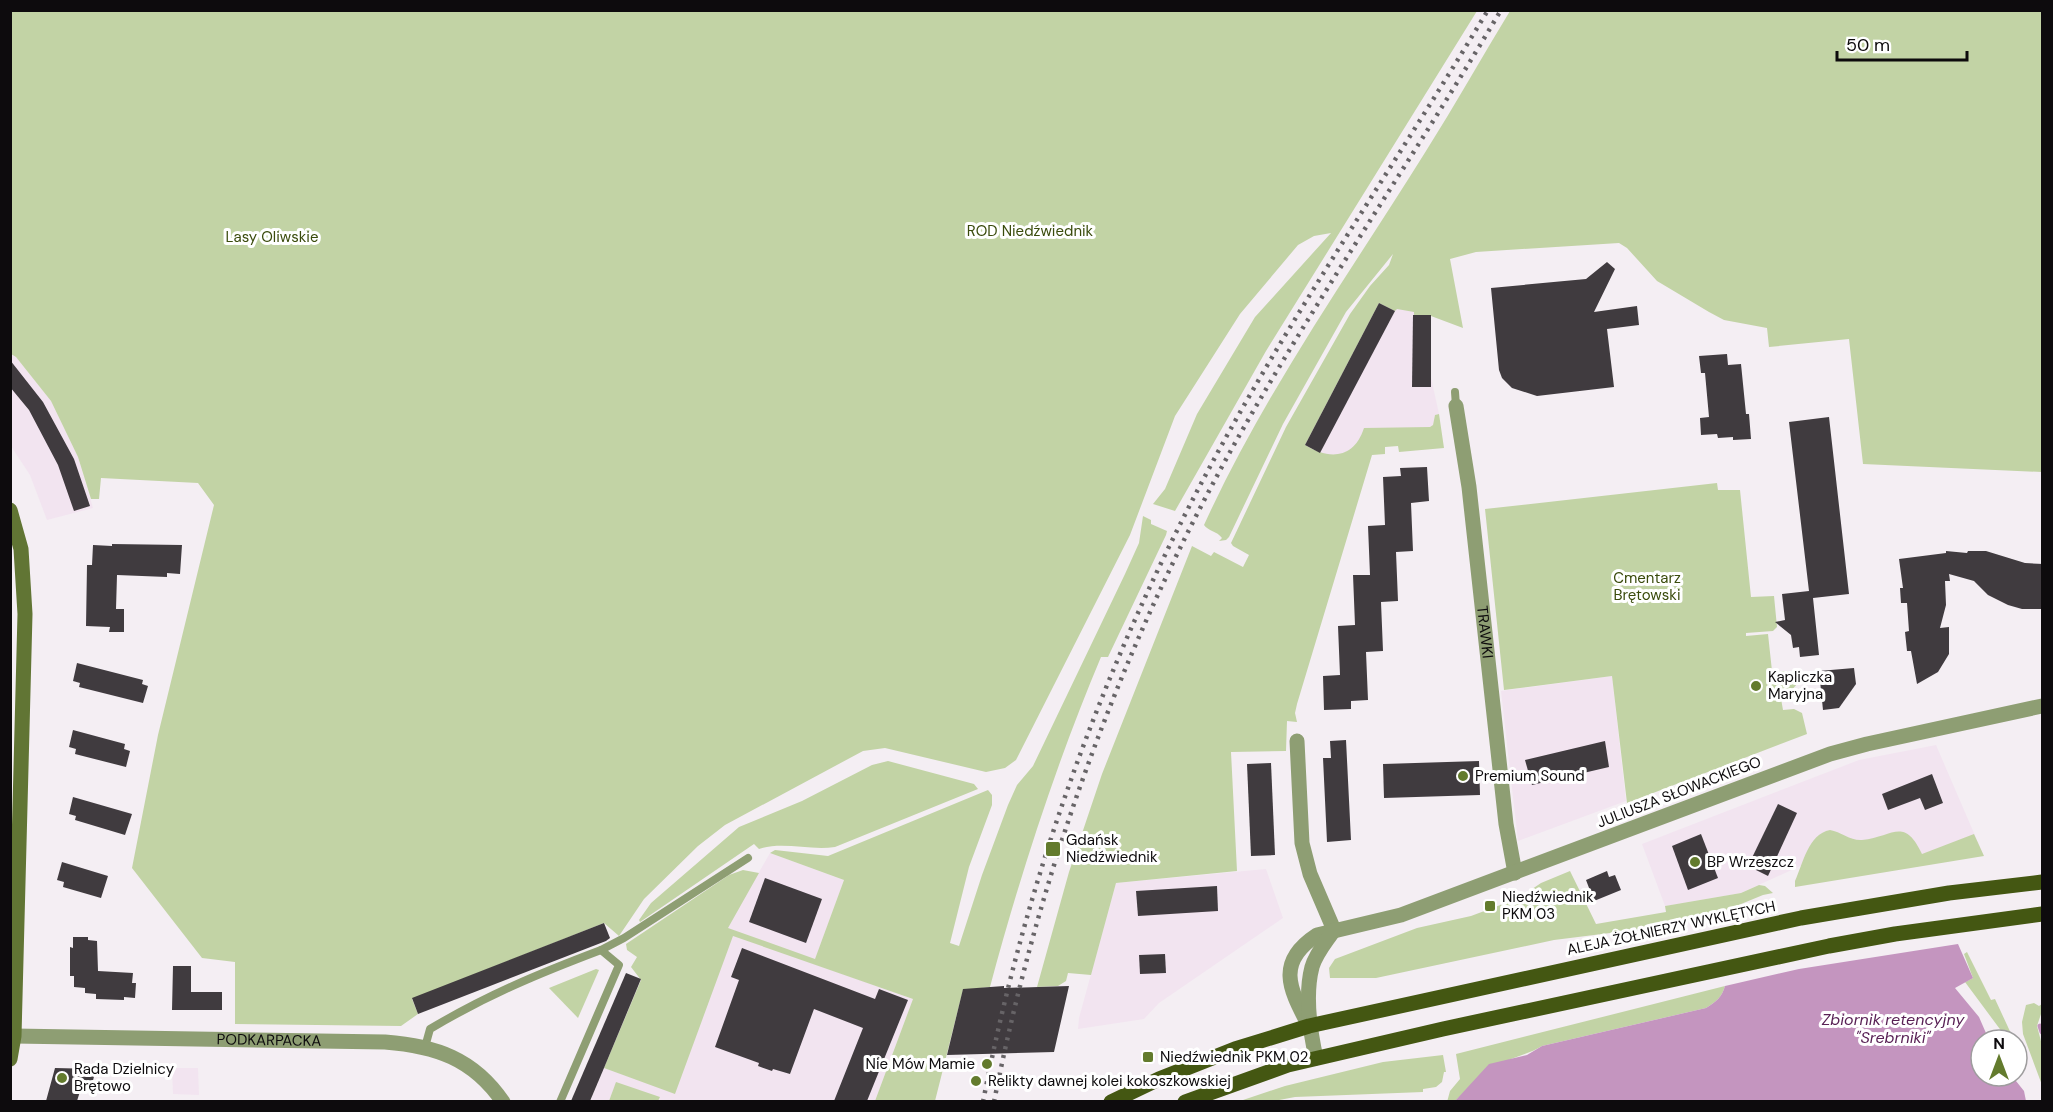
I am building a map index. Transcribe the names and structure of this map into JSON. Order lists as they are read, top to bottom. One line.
{"streets":{"main road":["ALEJA ŻOŁNIERZY WYKLĘTYCH"],"street":["TRAWKI","JULIUSZA SŁOWACKIEGO","PODKARPACKA"]},"crossings":[["TRAWKI","JULIUSZA SŁOWACKIEGO"],["JULIUSZA SŁOWACKIEGO","ALEJA ŻOŁNIERZY WYKLĘTYCH"]],"water":["Zbiornik retencyjny \"Srebrniki\""],"parks":["ROD Niedźwiednik","Lasy Oliwskie","Cmentarz Brętowski"],"places":{"other":["Kapliczka Maryjna","Premium Sound","BP Wrzeszcz","Nie Mów Mamie","Rada Dzielnicy Brętowo","Relikty dawnej kolei kokoszkowskiej"],"transit":["Gdańsk Niedźwiednik","Niedźwiednik PKM 03","Niedźwiednik PKM 02"]},"scale_bar":"50 m","north":"top"}
